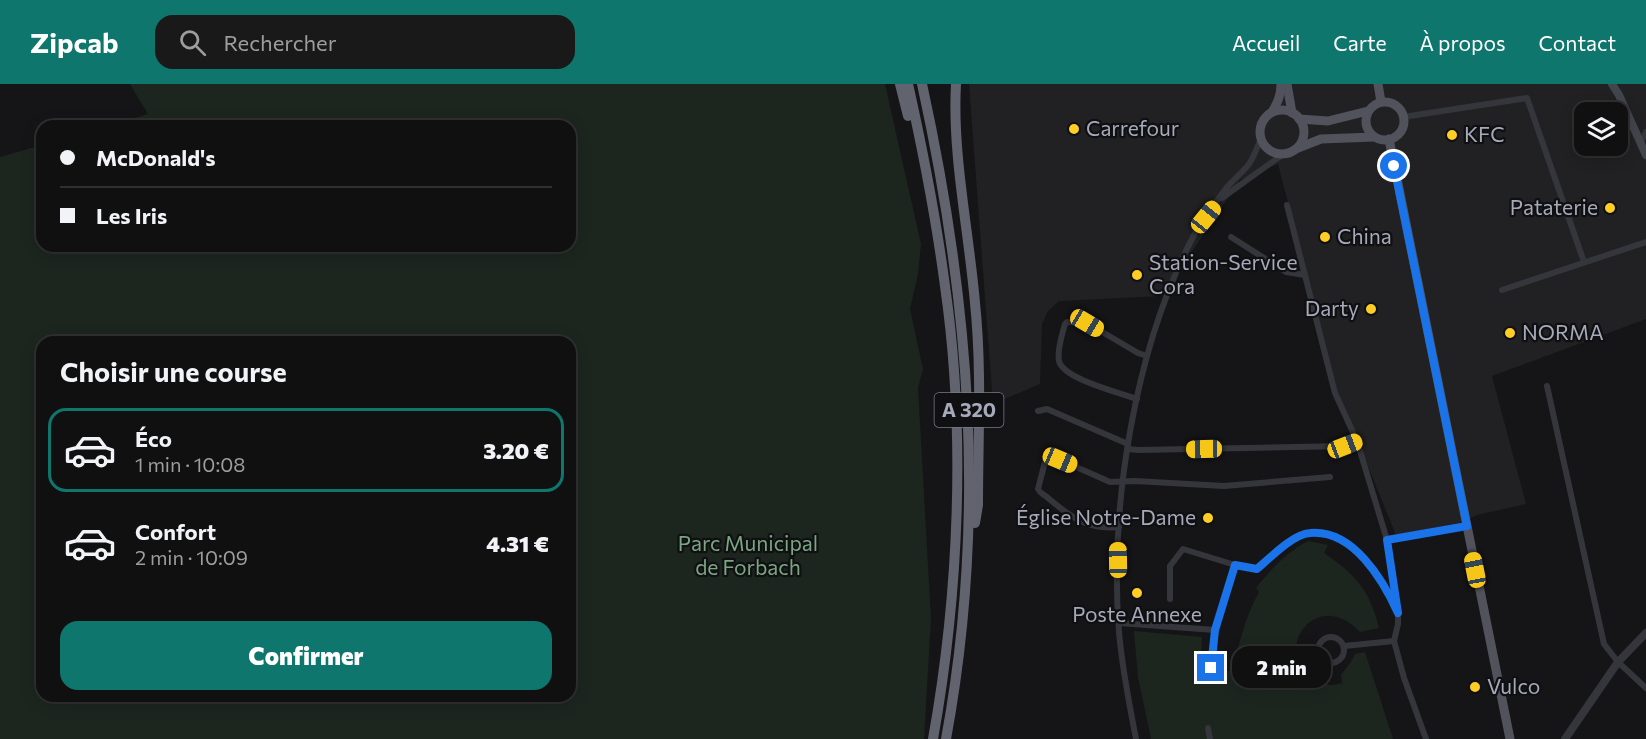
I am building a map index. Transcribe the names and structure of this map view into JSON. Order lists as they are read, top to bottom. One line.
{"streets":{"highway":["A 320"]},"parks":["Parc Municipal de Forbach"],"places":["Carrefour","KFC","Pataterie","China","Station-Service Cora","Darty","NORMA","Église Notre-Dame","Poste Annexe","Vulco"],"page":{"header":"Zipcab","search":"Rechercher","nav":["Accueil","Carte","À propos","Contact"],"banner":["McDonald's","Les Iris"],"heading":"Choisir une course","list":[{"name":"Éco","note":"1 min · 10:08","value":"3.20 €"},{"name":"Confort","note":"2 min · 10:09","value":"4.31 €"}],"buttons":"Confirmer","bubble":"2 min"}}
